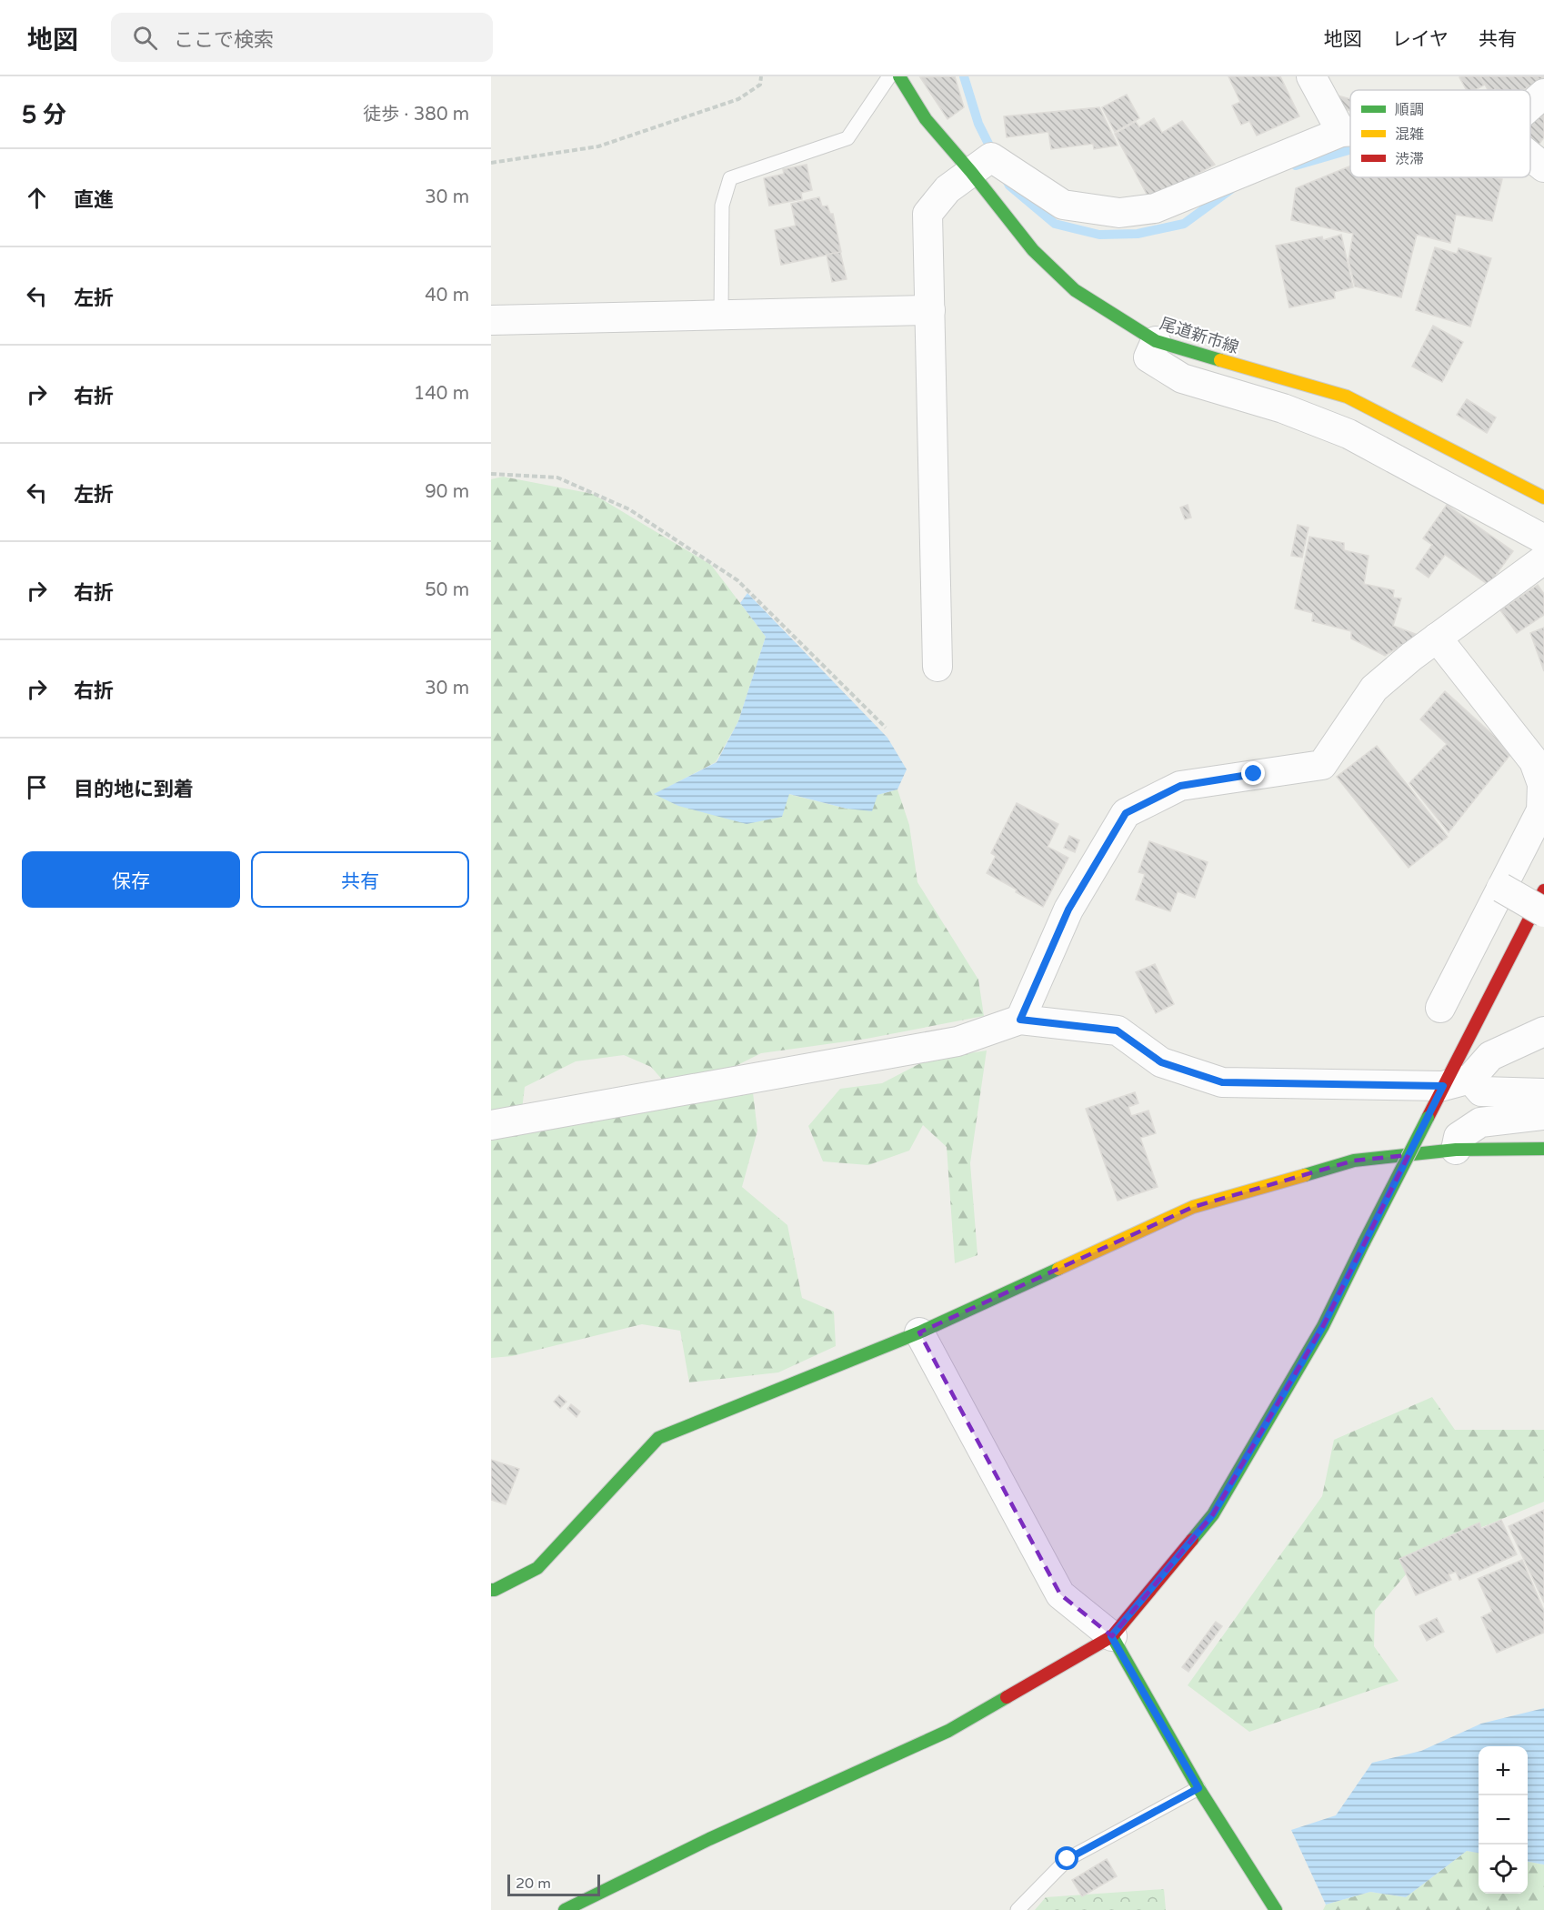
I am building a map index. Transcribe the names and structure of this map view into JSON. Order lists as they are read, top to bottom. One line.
{"streets":{"street":["尾道新市線"]},"legend":["順調","混雑","渋滞"],"scale_bar":"20 m","page":{"header":"地図","search":"ここで検索","nav":["地図","レイヤ","共有"],"heading":["5 分","徒歩 · 380 m"],"list":[["直進","30 m"],["左折","40 m"],["右折","140 m"],["左折","90 m"],["右折","50 m"],["右折","30 m"],"目的地に到着"],"buttons":["保存","共有"],"map_buttons":["+","−"],"scale":"20 m"}}
